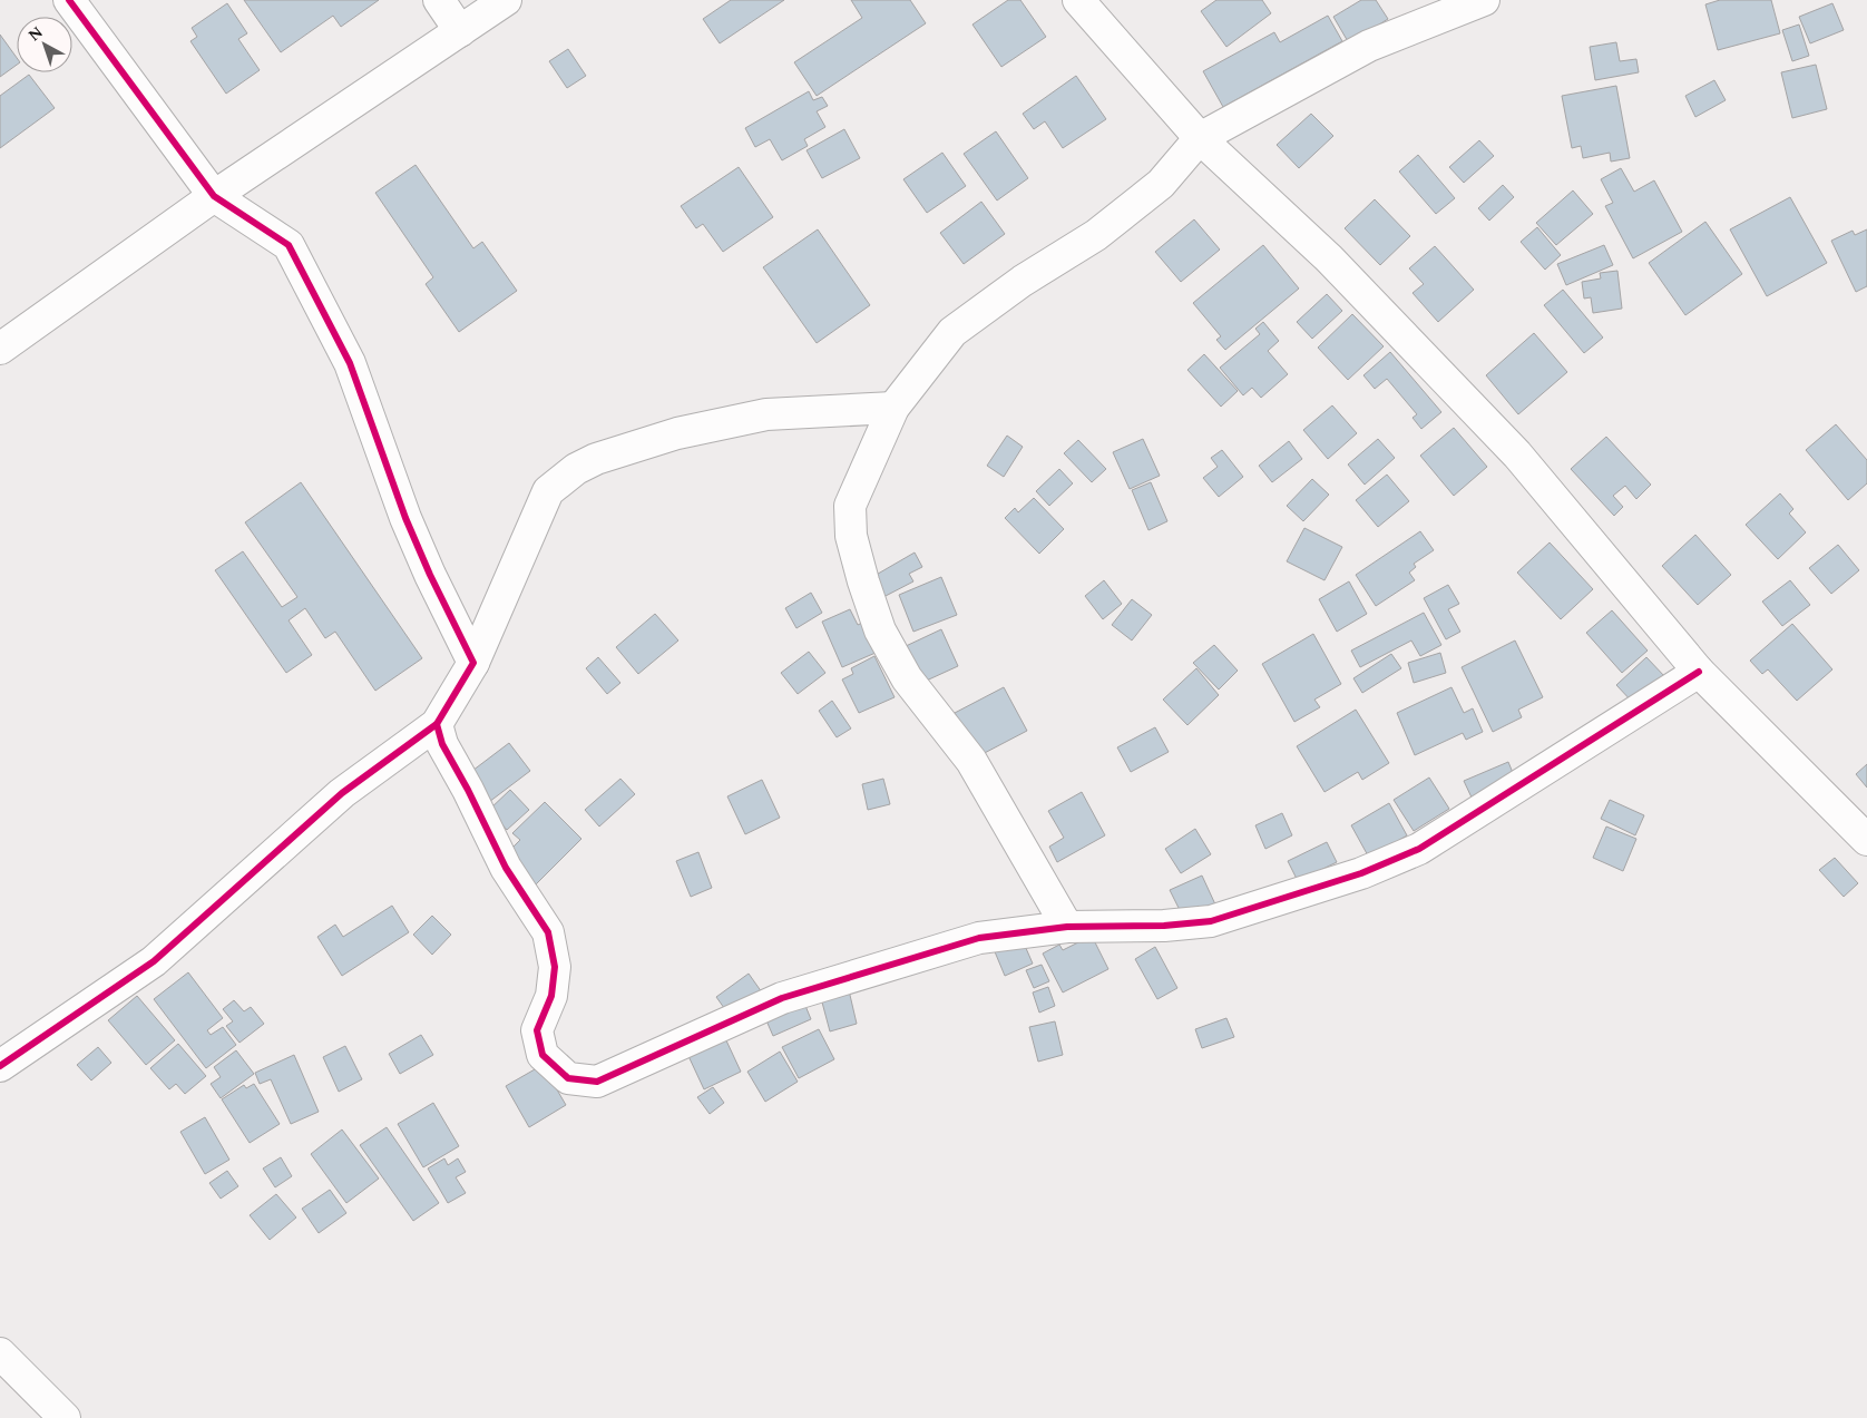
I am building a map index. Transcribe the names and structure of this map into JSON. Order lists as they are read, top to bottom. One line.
{"north":"top left"}
